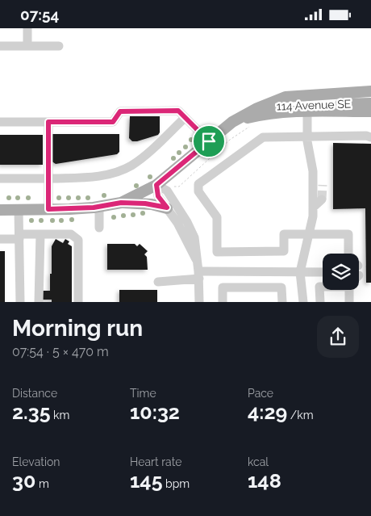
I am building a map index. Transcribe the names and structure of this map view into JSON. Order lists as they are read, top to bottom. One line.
{"streets":{"main road":["114 Avenue SE"]},"page":{"status":"07:54","heading":["Morning run","07:54 · 5 × 470 m"],"stats":[["Distance","2.35 km"],["Time","10:32"],["Pace","4:29 /km"],["Elevation","30 m"],["Heart rate","145 bpm"],["kcal","148"]]}}
